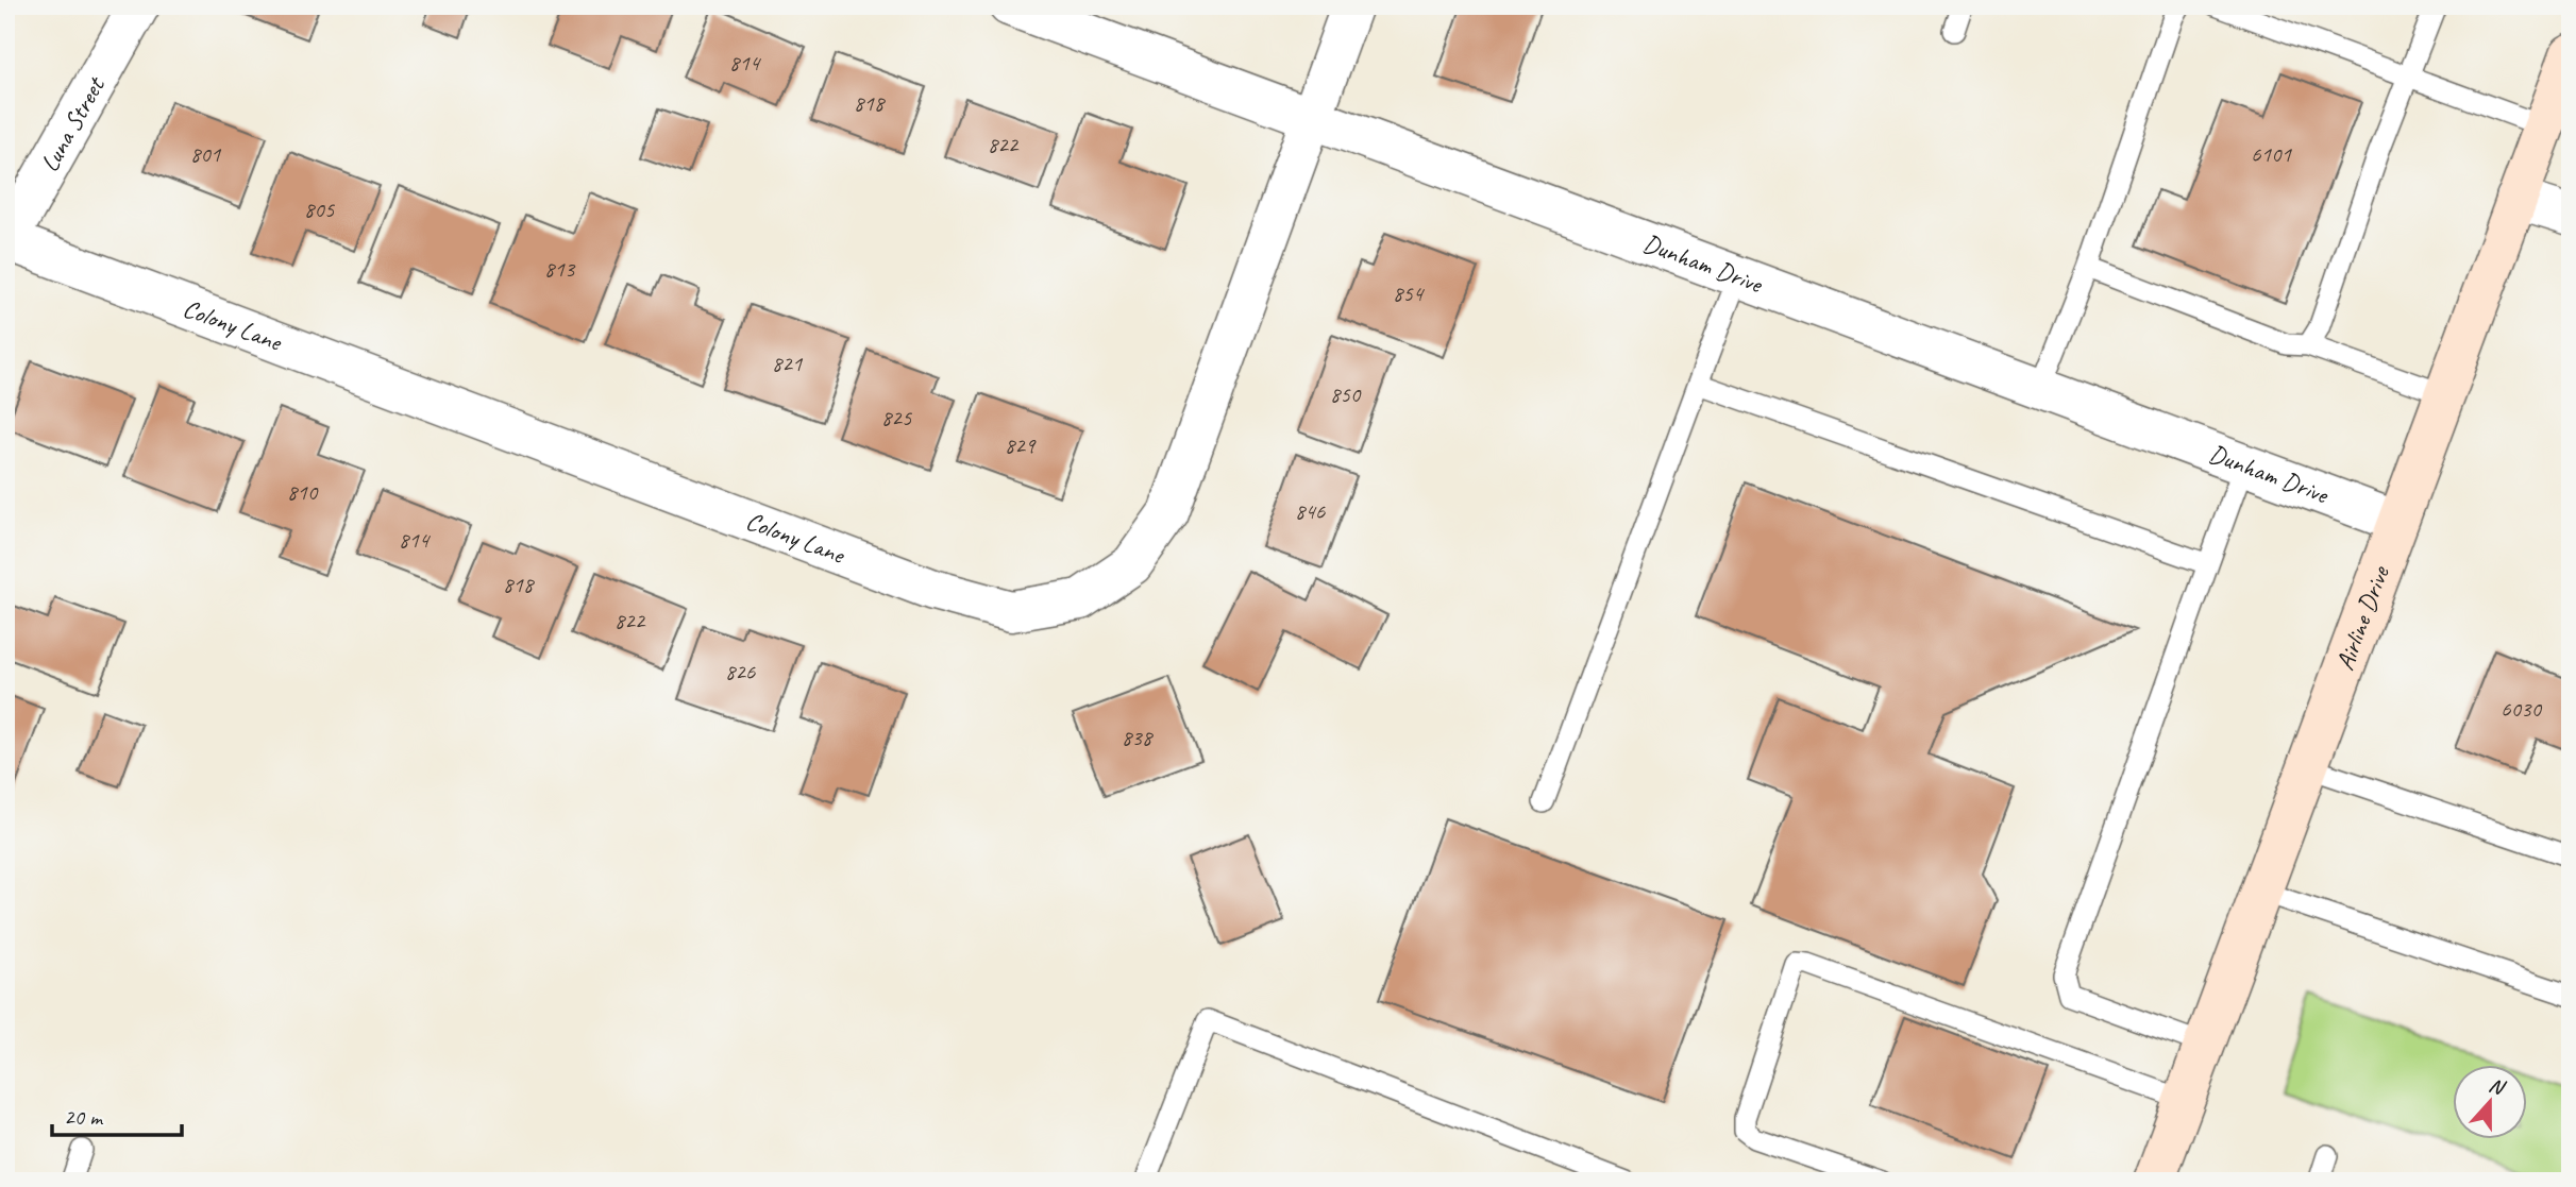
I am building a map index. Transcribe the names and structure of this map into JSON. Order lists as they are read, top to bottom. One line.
{"streets":{"main road":["Airline Drive"],"street":["Luna Street","Dunham Drive","Colony Lane"]},"crossings":[["Luna Street","Colony Lane"],["Dunham Drive","Colony Lane"],["Dunham Drive","Airline Drive"]],"house_numbers":["814","818","822","801","6101","805","813","854","821","850","825","829","810","846","814","818","822","826","6030","838"],"scale_bar":"20 m","north":"top"}
